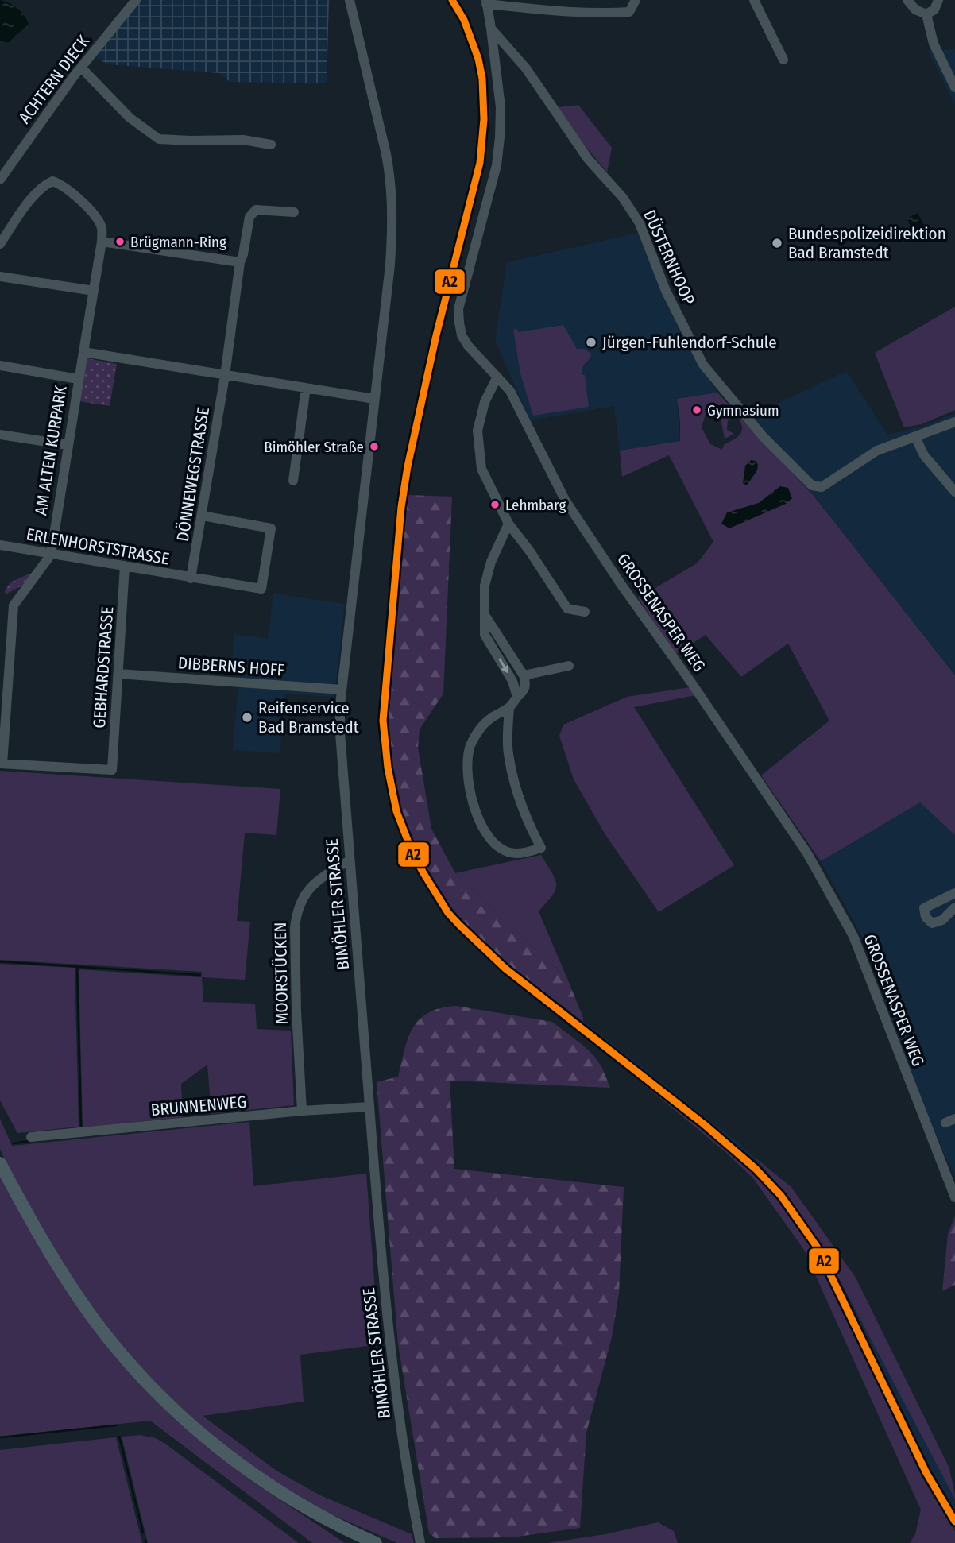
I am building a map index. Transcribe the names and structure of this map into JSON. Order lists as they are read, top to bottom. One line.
{"streets":{"street":["ACHTERN DIECK","DÜSTERNHOOP","AM ALTEN KURPARK","DÖNNEWEGSTRASSE","ERLENHORSTSTRASSE","GROSSENASPER WEG","DIBBERNS HOFF","GEBHARDSTRASSE","BIMÖHLER STRASSE","MOORSTÜCKEN","BRUNNENWEG"]},"crossings":[["DÜSTERNHOOP","GROSSENASPER WEG"],["AM ALTEN KURPARK","ERLENHORSTSTRASSE"],["DÖNNEWEGSTRASSE","ERLENHORSTSTRASSE"],["ERLENHORSTSTRASSE","GEBHARDSTRASSE"],["DIBBERNS HOFF","GEBHARDSTRASSE"],["DIBBERNS HOFF","BIMÖHLER STRASSE"],["BIMÖHLER STRASSE","MOORSTÜCKEN"],["BIMÖHLER STRASSE","BRUNNENWEG"],["MOORSTÜCKEN","BRUNNENWEG"]],"places":["Brügmann-Ring","Bundespolizeidirektion Bad Bramstedt","Jürgen-Fuhlendorf-Schule","Gymnasium","Bimöhler Straße","Lehmbarg","Reifenservice Bad Bramstedt"],"lines":["transit line A2"]}
